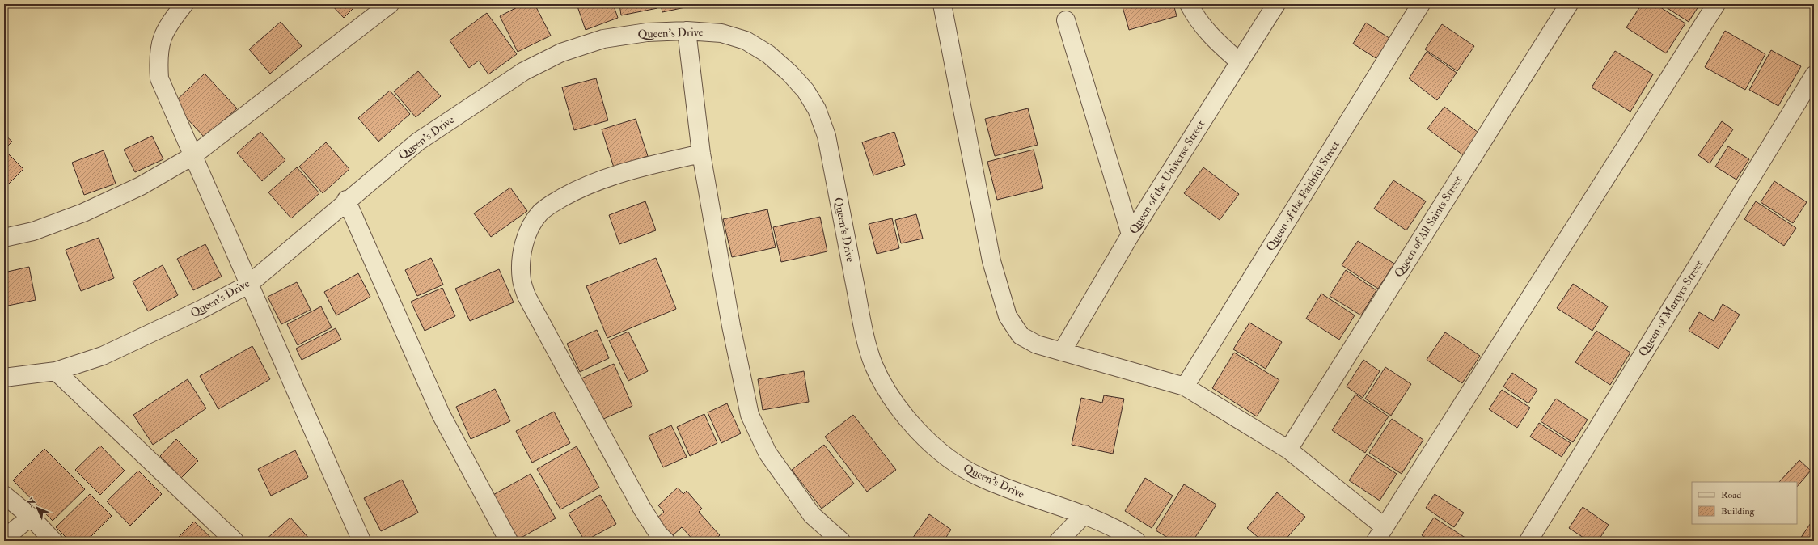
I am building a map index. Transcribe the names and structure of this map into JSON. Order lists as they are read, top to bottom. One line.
{"streets":{"street":["Queen's Drive","Queen of the Universe Street","Queen of the Faithful Street","Queen of All Saints Street","Queen of Martyrs Street"]},"legend":["Road","Building"],"north":"top left"}
